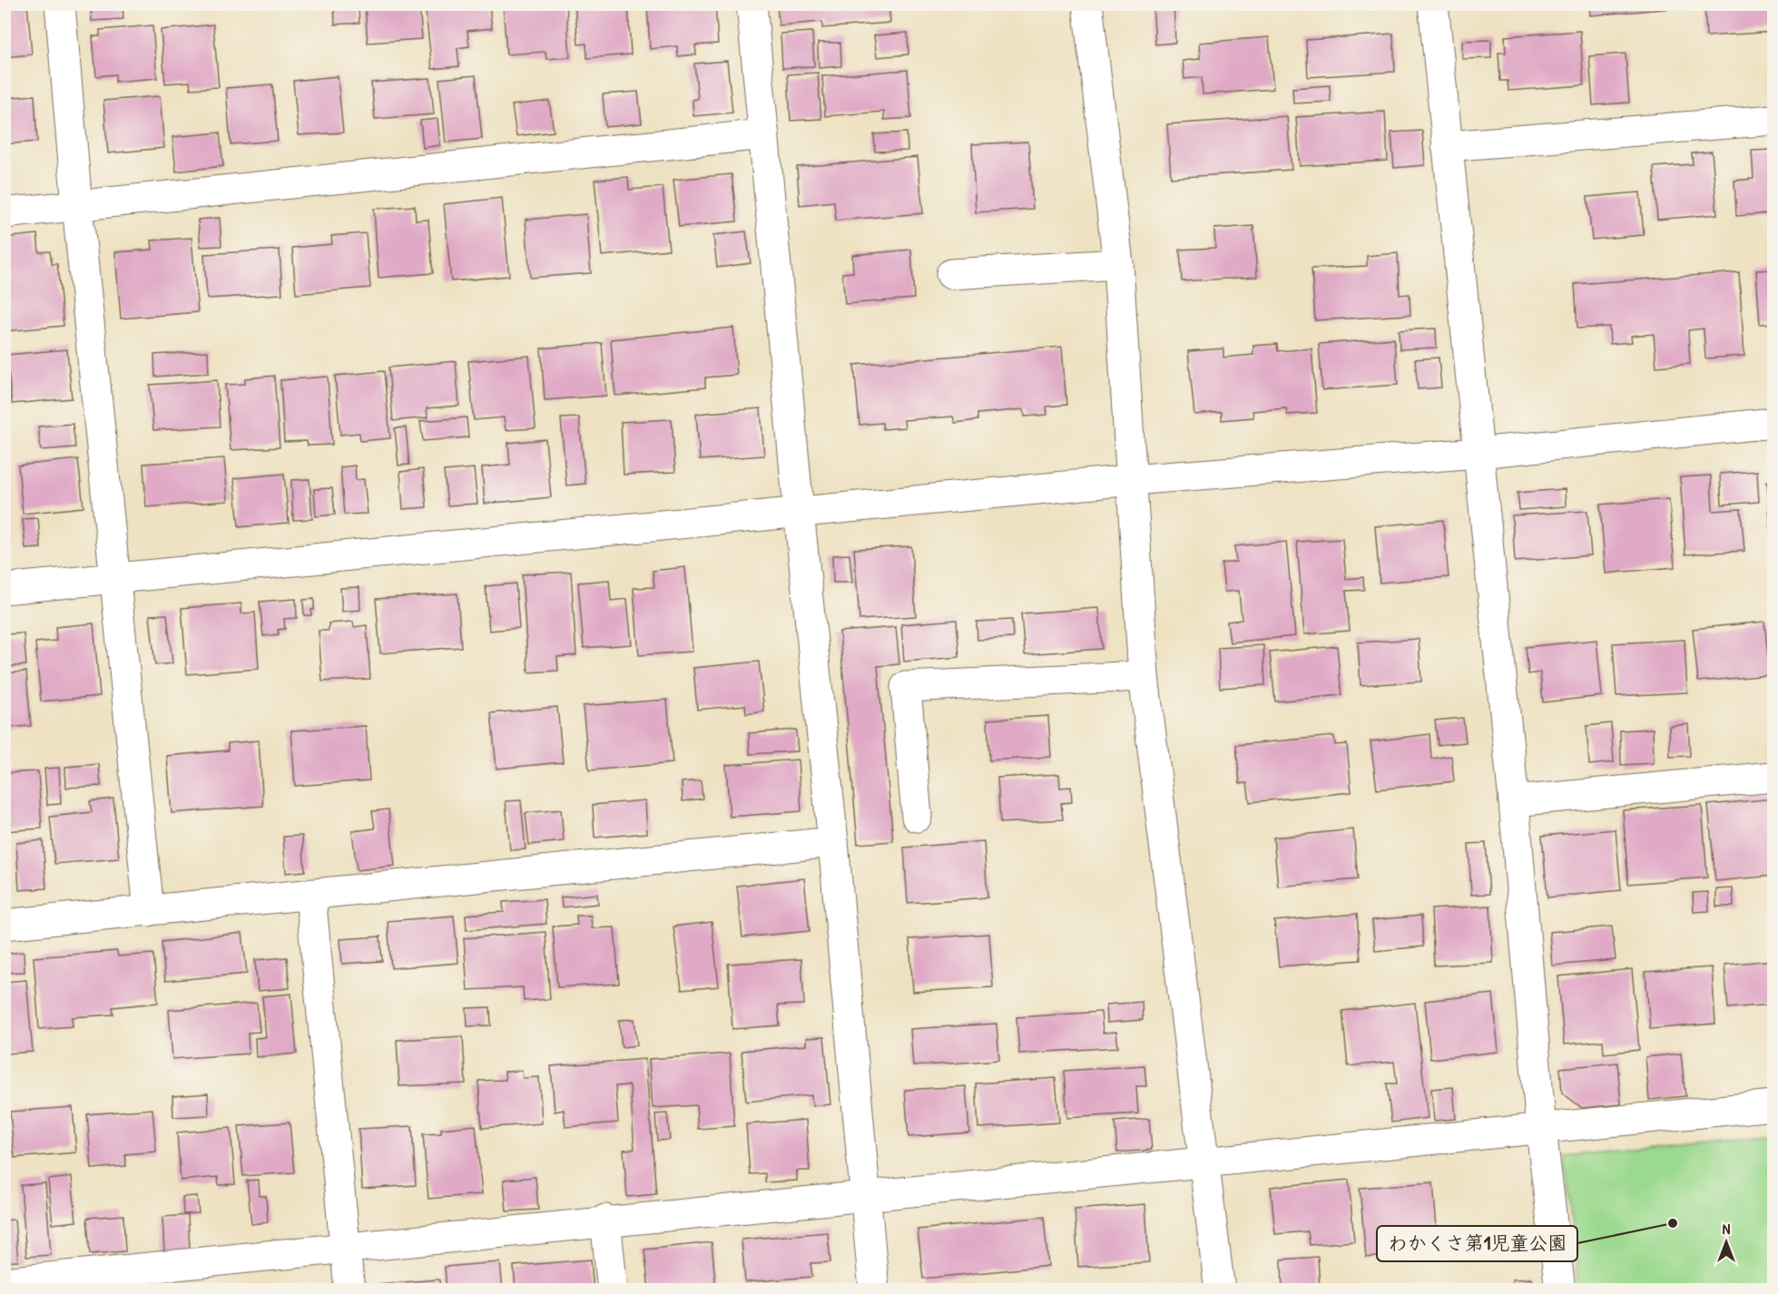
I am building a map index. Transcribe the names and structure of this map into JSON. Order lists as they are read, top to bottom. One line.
{"places":["わかくさ第1児童公園"],"north":"top"}
